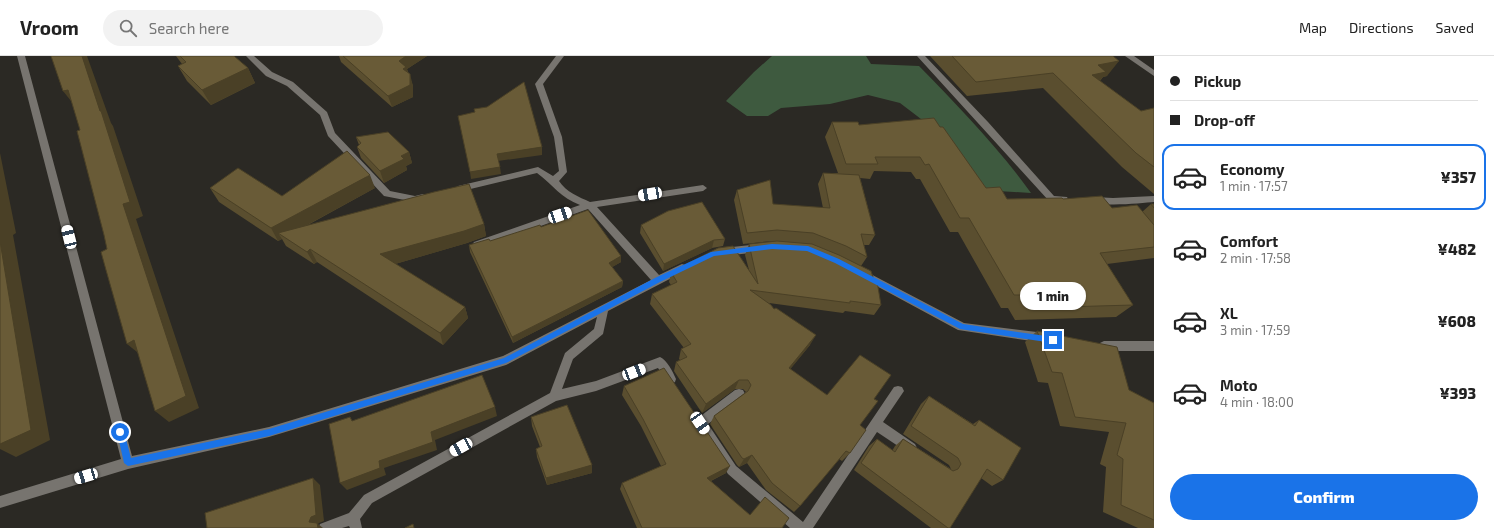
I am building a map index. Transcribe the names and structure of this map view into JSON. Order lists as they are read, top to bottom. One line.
{"page":{"header":"Vroom","search":"Search here","nav":["Map","Directions","Saved"],"banner":["Pickup","Drop-off"],"list":[{"name":"Economy","note":"1 min · 17:57","value":"¥357"},{"name":"Comfort","note":"2 min · 17:58","value":"¥482"},{"name":"XL","note":"3 min · 17:59","value":"¥608"},{"name":"Moto","note":"4 min · 18:00","value":"¥393"}],"bubble":"1 min","buttons":"Confirm"}}
